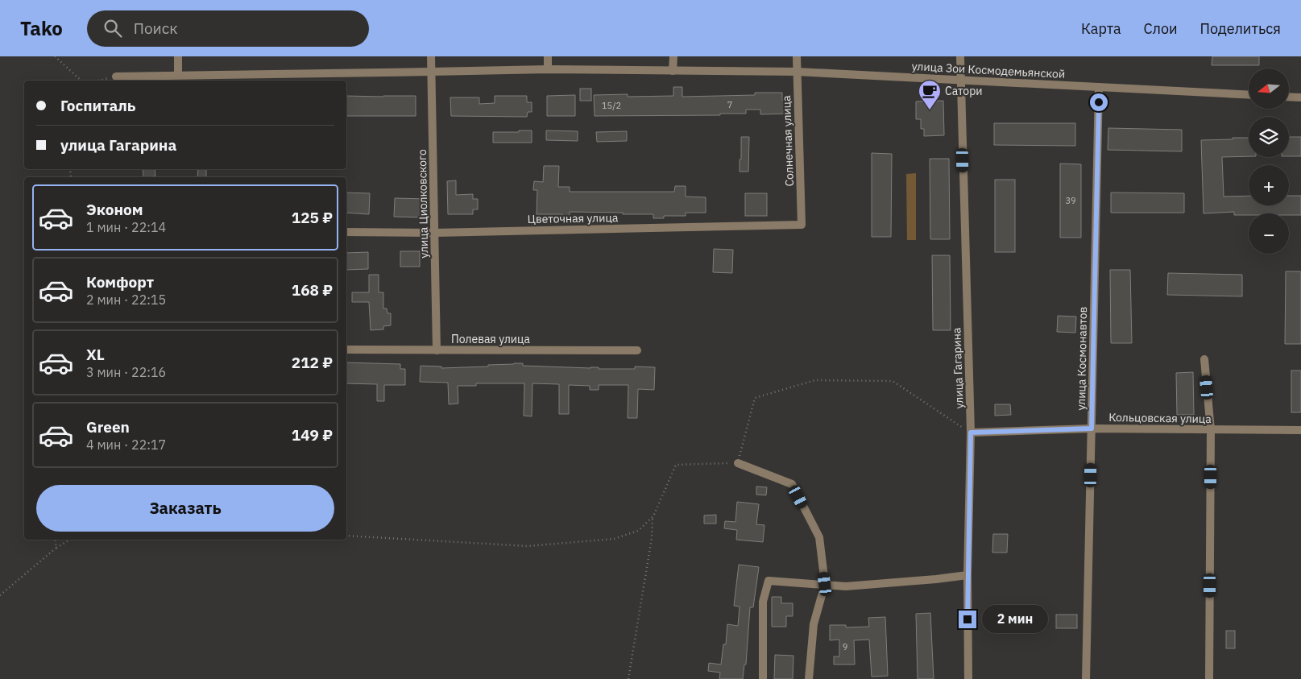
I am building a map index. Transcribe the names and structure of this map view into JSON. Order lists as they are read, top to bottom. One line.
{"streets":{"street":["улица Зои Космодемьянской","Солнечная улица","улица Циолковского","Цветочная улица","Полевая улица","улица Космонавтов","улица Гагарина","Кольцовская улица"]},"crossings":[["улица Зои Космодемьянской","Солнечная улица"],["улица Зои Космодемьянской","улица Циолковского"],["улица Зои Космодемьянской","улица Космонавтов"],["улица Зои Космодемьянской","улица Гагарина"],["Солнечная улица","Цветочная улица"],["улица Циолковского","Цветочная улица"],["улица Циолковского","Полевая улица"],["улица Космонавтов","Кольцовская улица"],["улица Гагарина","Кольцовская улица"]],"places":{"cafe":["Сатори"]},"house_numbers":["7","15/2","39","9"],"north":"left","page":{"header":"Tako","search":"Поиск","nav":["Карта","Слои","Поделиться"],"map_buttons":["+","−"],"banner":["Госпиталь","улица Гагарина"],"list":[{"name":"Эконом","note":"1 мин · 22:14","value":"125 ₽"},{"name":"Комфорт","note":"2 мин · 22:15","value":"168 ₽"},{"name":"XL","note":"3 мин · 22:16","value":"212 ₽"},{"name":"Green","note":"4 мин · 22:17","value":"149 ₽"}],"buttons":"Заказать","bubble":"2 мин"}}
